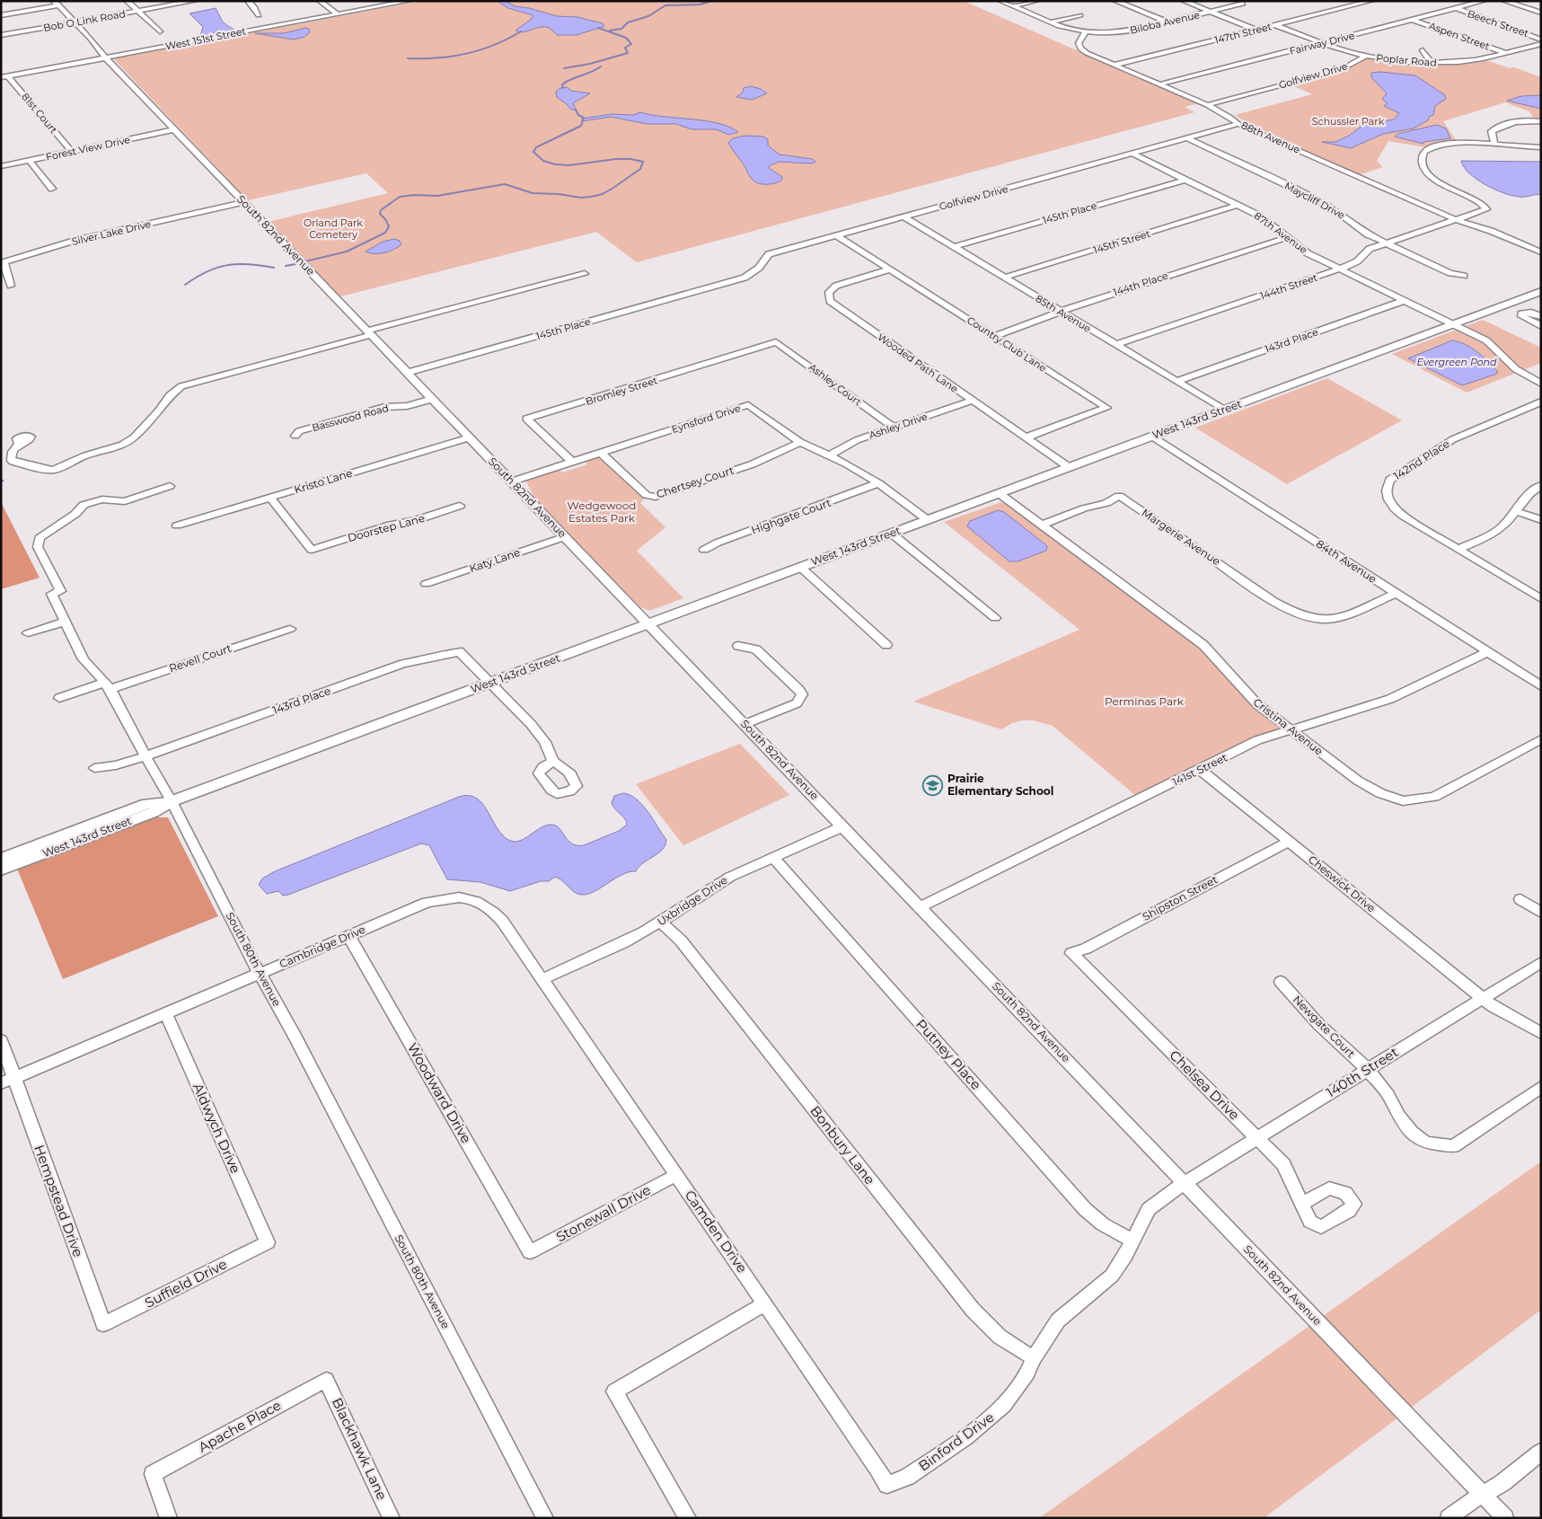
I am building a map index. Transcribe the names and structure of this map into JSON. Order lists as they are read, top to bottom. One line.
{"streets":{"main road":["West 143rd Street"],"street":["Bob O Link Road","Biloba Avenue","Beech Street","147th Street","Aspen Street","West 151st Street","Fairway Drive","Poplar Road","Golfview Drive","81st Court","88th Avenue","Forest View Drive","Maycliff Drive","145th Place","Silver Lake Drive","87th Avenue","South 82nd Avenue","145th Street","144th Place","144th Street","85th Avenue","143rd Place","Country Club Lane","Wooded Path Lane","Ashley Court","Bromley Street","Basswood Road","Eynsford Drive","Ashley Drive","142nd Place","Kristo Lane","Chertsey Court","Highgate Court","Doorstep Lane","Margerie Avenue","Katy Lane","84th Avenue","Revell Court","Cristina Avenue","141st Street","Cheswick Drive","Shipston Street","Uxbridge Drive","Cambridge Drive","South 80th Avenue","Newgate Court","Putney Place","140th Street","Chelsea Drive","Woodward Drive","Aldwych Drive","Bonbury Lane","Hempstead Drive","Stonewall Drive","Camden Drive","Suffield Drive","Apache Place","Binford Drive","Blackhawk Lane"]},"crossings":[["Bob O Link Road","South 82nd Avenue"],["Biloba Avenue","88th Avenue"],["Beech Street","Fairway Drive"],["147th Street","Poplar Road"],["147th Street","88th Avenue"],["Aspen Street","Fairway Drive"],["Aspen Street","Poplar Road"],["West 151st Street","81st Court"],["West 151st Street","South 82nd Avenue"],["Fairway Drive","Poplar Road"],["Fairway Drive","88th Avenue"],["Poplar Road","Golfview Drive"],["Golfview Drive","88th Avenue"],["Golfview Drive","Maycliff Drive"],["Golfview Drive","145th Place"],["Golfview Drive","87th Avenue"],["Golfview Drive","85th Avenue"],["Golfview Drive","Country Club Lane"],["81st Court","Forest View Drive"],["88th Avenue","144th Street"],["Forest View Drive","South 82nd Avenue"],["Maycliff Drive","144th Street"],["145th Place","87th Avenue"],["145th Place","South 82nd Avenue"],["145th Place","85th Avenue"],["Silver Lake Drive","South 82nd Avenue"],["87th Avenue","145th Street"],["87th Avenue","144th Place"],["87th Avenue","144th Street"],["87th Avenue","143rd Place"],["87th Avenue","West 143rd Street"],["South 82nd Avenue","Basswood Road"],["South 82nd Avenue","Eynsford Drive"],["South 82nd Avenue","West 143rd Street"],["South 82nd Avenue","Kristo Lane"],["South 82nd Avenue","Katy Lane"],["South 82nd Avenue","141st Street"],["South 82nd Avenue","Uxbridge Drive"],["South 82nd Avenue","140th Street"],["South 82nd Avenue","Binford Drive"],["145th Street","85th Avenue"],["144th Place","85th Avenue"],["144th Place","Country Club Lane"],["144th Street","85th Avenue"],["85th Avenue","143rd Place"],["85th Avenue","West 143rd Street"],["143rd Place","West 143rd Street"],["143rd Place","South 80th Avenue"],["Country Club Lane","Wooded Path Lane"],["Wooded Path Lane","West 143rd Street"],["Wooded Path Lane","Ashley Drive"],["Ashley Court","Bromley Street"],["Ashley Court","Ashley Drive"],["Bromley Street","Eynsford Drive"],["Eynsford Drive","West 143rd Street"],["Eynsford Drive","Ashley Drive"],["Eynsford Drive","Chertsey Court"],["Eynsford Drive","Highgate Court"],["West 143rd Street","84th Avenue"],["West 143rd Street","Cristina Avenue"],["West 143rd Street","South 80th Avenue"],["Kristo Lane","Doorstep Lane"],["Margerie Avenue","84th Avenue"],["Margerie Avenue","Cristina Avenue"],["84th Avenue","141st Street"],["Revell Court","South 80th Avenue"],["Cristina Avenue","141st Street"],["141st Street","Cheswick Drive"],["Cheswick Drive","Shipston Street"],["Cheswick Drive","140th Street"],["Shipston Street","Chelsea Drive"],["Uxbridge Drive","Cambridge Drive"],["Uxbridge Drive","Putney Place"],["Uxbridge Drive","Bonbury Lane"],["Uxbridge Drive","Camden Drive"],["Cambridge Drive","South 80th Avenue"],["Cambridge Drive","Woodward Drive"],["Cambridge Drive","Aldwych Drive"],["Cambridge Drive","Hempstead Drive"],["Cambridge Drive","Camden Drive"],["Newgate Court","140th Street"],["Putney Place","Binford Drive"],["140th Street","Chelsea Drive"],["140th Street","Binford Drive"],["Woodward Drive","Stonewall Drive"],["Aldwych Drive","Suffield Drive"],["Bonbury Lane","Binford Drive"],["Hempstead Drive","Suffield Drive"],["Stonewall Drive","Camden Drive"],["Camden Drive","Binford Drive"],["Apache Place","Blackhawk Lane"]],"water":["Evergreen Pond"],"parks":["Schussler Park","Orland Park Cemetery","Wedgewood Estates Park","Perminas Park"],"places":{"school or university":["Prairie Elementary School"]}}
